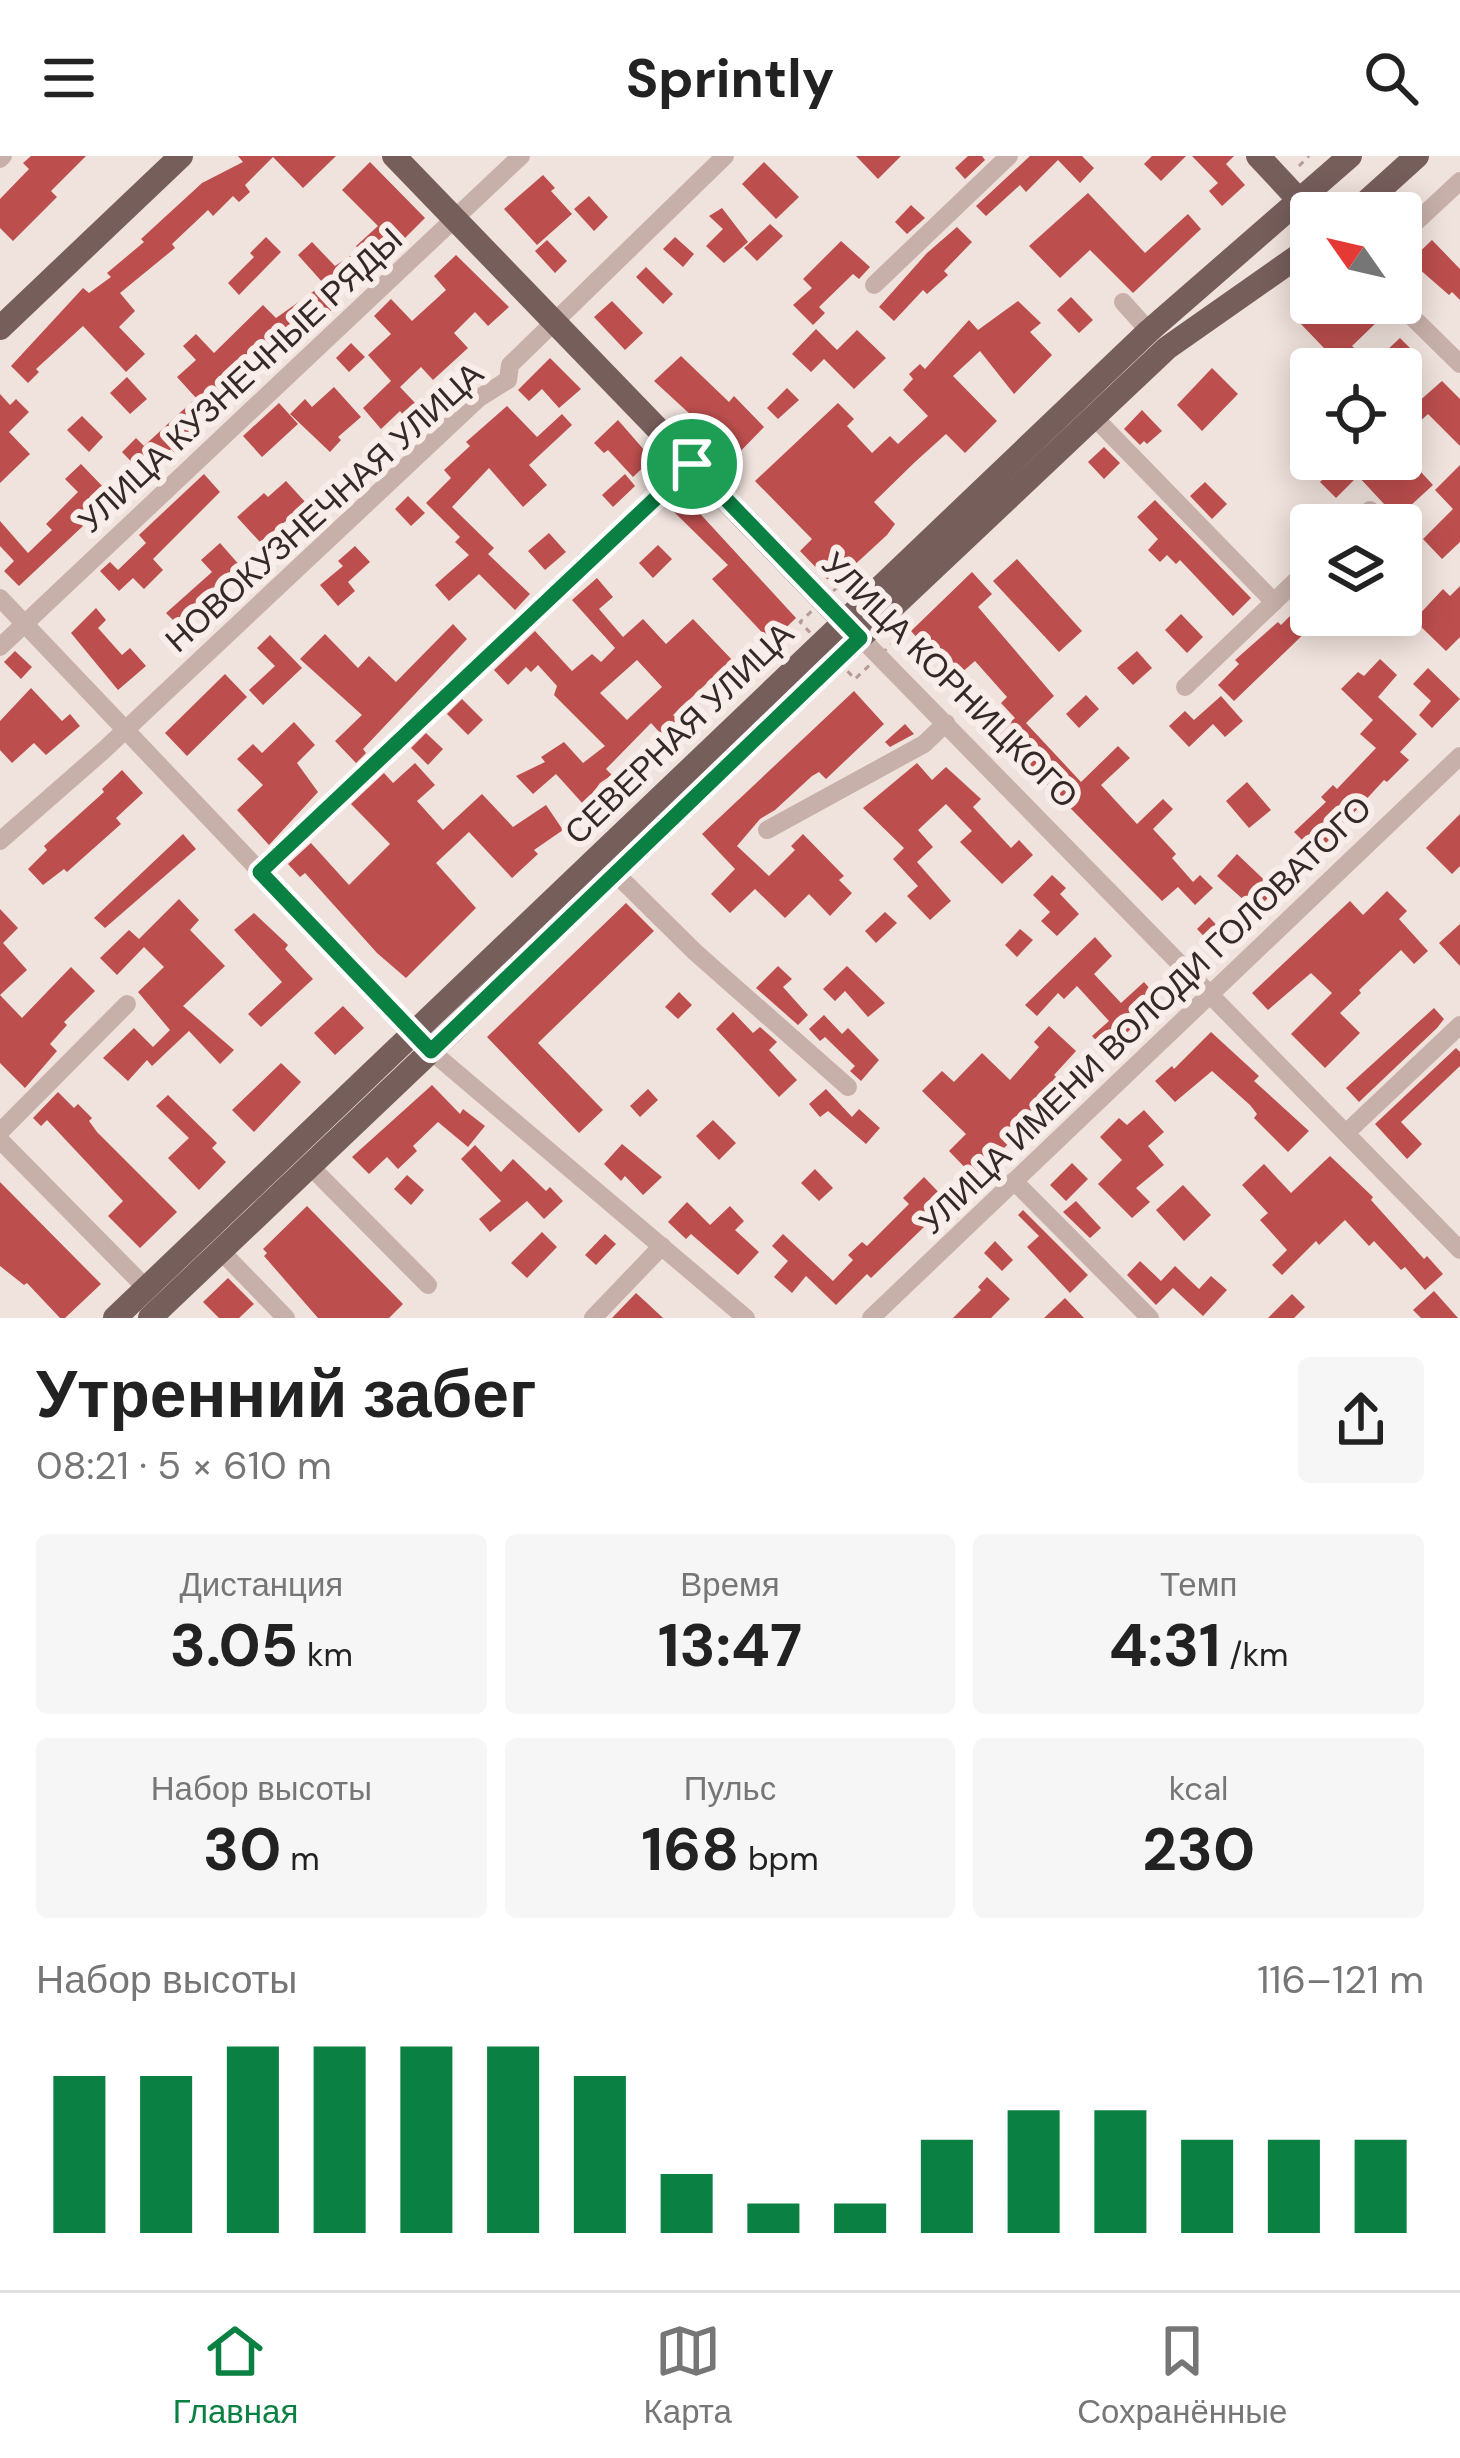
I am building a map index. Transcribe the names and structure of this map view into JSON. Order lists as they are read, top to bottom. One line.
{"streets":{"main road":["УЛИЦА КОРНИЦКОГО","СЕВЕРНАЯ УЛИЦА"],"street":["УЛИЦА КУЗНЕЧНЫЕ РЯДЫ","НОВОКУЗНЕЧНАЯ УЛИЦА","УЛИЦА ИМЕНИ ВОЛОДИ ГОЛОВАТОГО"]},"crossings":[["УЛИЦА КУЗНЕЧНЫЕ РЯДЫ","УЛИЦА КОРНИЦКОГО"],["НОВОКУЗНЕЧНАЯ УЛИЦА","УЛИЦА КОРНИЦКОГО"],["УЛИЦА КОРНИЦКОГО","СЕВЕРНАЯ УЛИЦА"],["УЛИЦА КОРНИЦКОГО","УЛИЦА ИМЕНИ ВОЛОДИ ГОЛОВАТОГО"]],"north":"top left","page":{"header":"Sprintly","heading":["Утренний забег","08:21 · 5 × 610 m"],"stats":[["Дистанция","3.05 km"],["Время","13:47"],["Темп","4:31 /km"],["Набор высоты","30 m"],["Пульс","168 bpm"],["kcal","230"]],"chart":["Набор высоты","116–121 m"],"tabs":["Главная","Карта","Сохранённые"]}}
